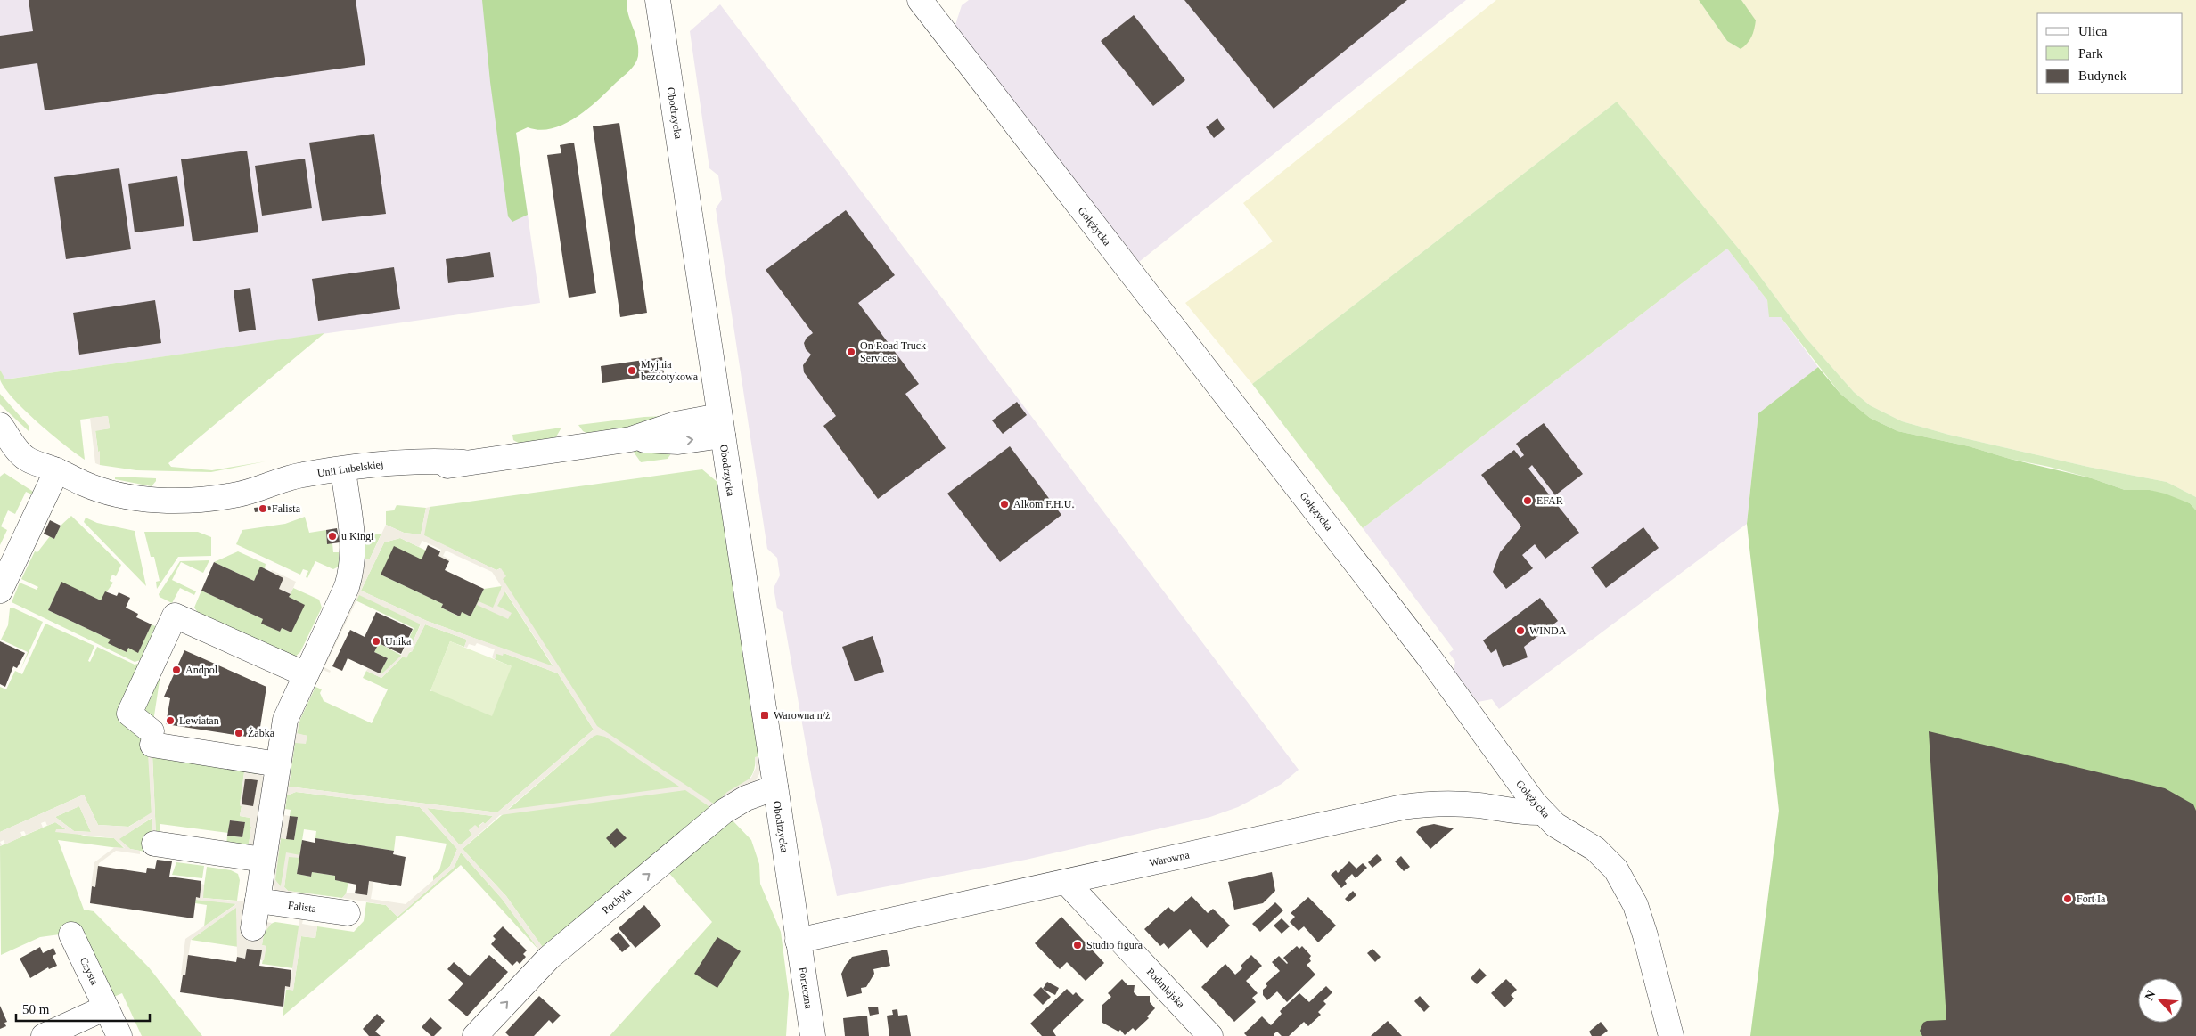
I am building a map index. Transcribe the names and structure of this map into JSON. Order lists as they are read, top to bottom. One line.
{"streets":{"street":["Obodrzycka","Gołężycka","Unii Lubelskiej","Warowna","Pochyła","Falista","Czysta","Forteczna","Podmiejska"]},"crossings":[["Obodrzycka","Unii Lubelskiej"],["Obodrzycka","Warowna"],["Obodrzycka","Pochyła"],["Obodrzycka","Forteczna"],["Gołężycka","Warowna"],["Warowna","Forteczna"],["Warowna","Podmiejska"]],"one_way":["Pochyła"],"places":{"other":["On Road Truck Services","Myjnia bezdotykowa","EFAR","Alkom F.H.U.","Falista","u Kingi","WINDA","Unika","Andpol","Lewiatan","Żabka","Fort Ia","Studio figura"],"transit":["Warowna n/ż"]},"legend":["Ulica","Park","Budynek"],"scale_bar":"50 m","north":"top left"}
